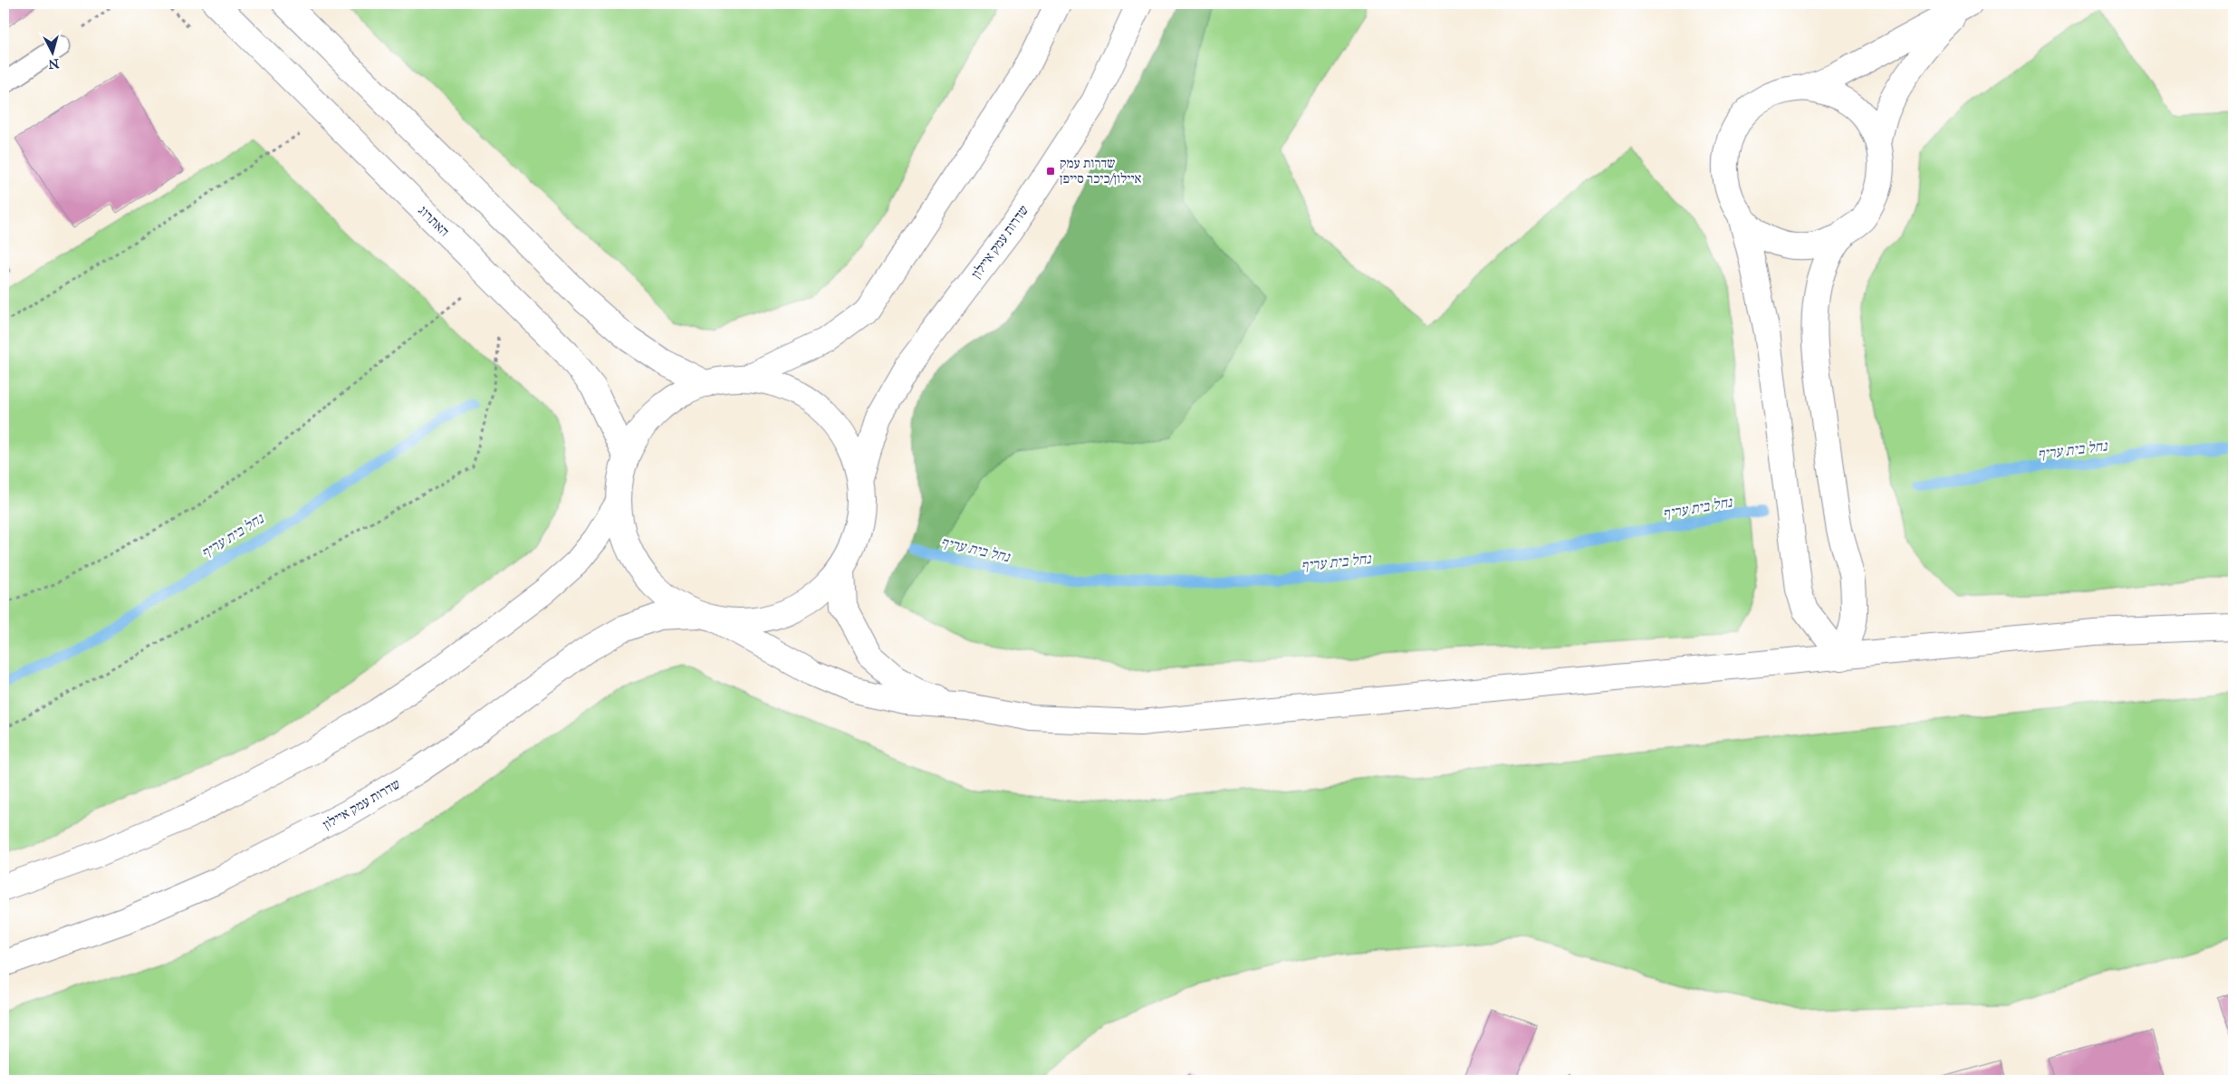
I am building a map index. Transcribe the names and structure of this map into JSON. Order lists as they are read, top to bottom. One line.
{"streets":{"street":["האתרוג","שדרות עמק איילון"]},"water":["נחל בית עריף"],"places":{"transit":["שדרות עמק איילון/כיכר סייפן"]},"north":"bottom"}
